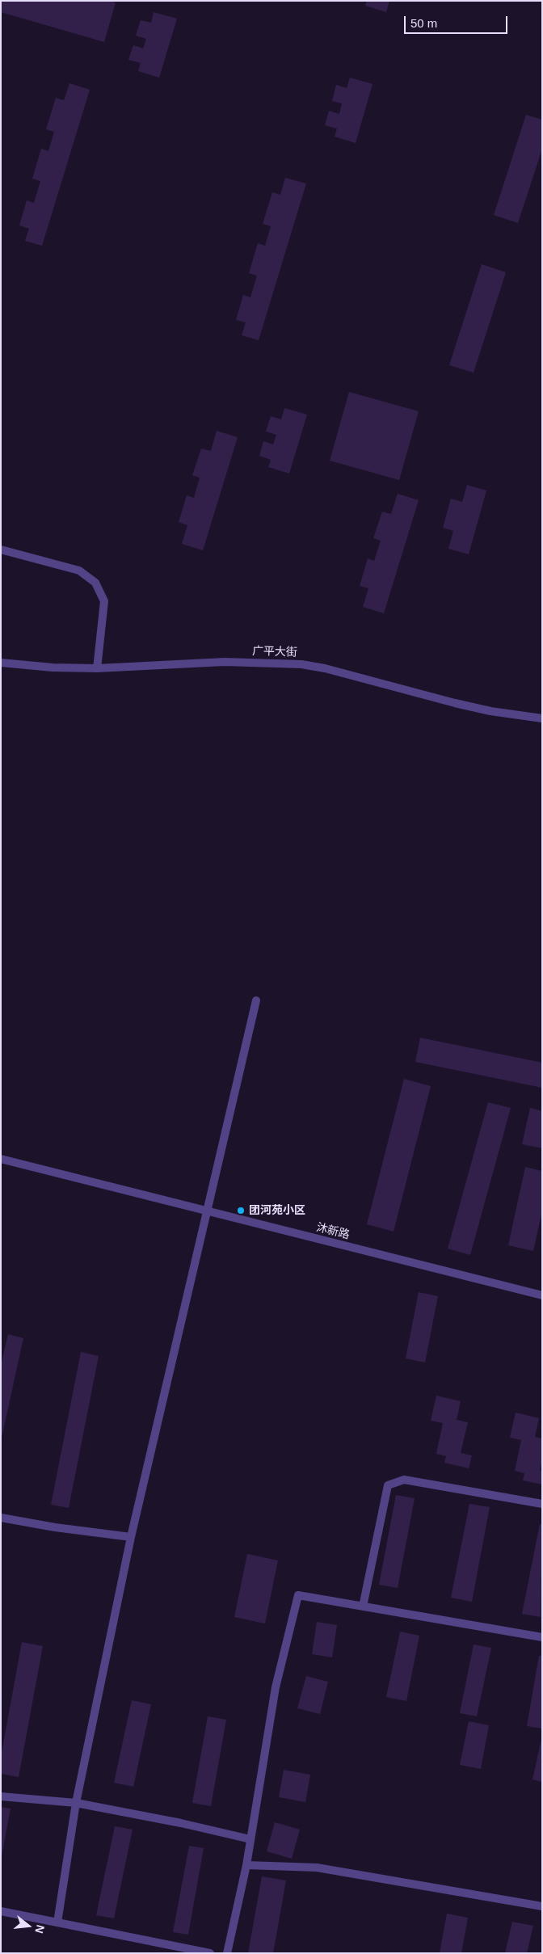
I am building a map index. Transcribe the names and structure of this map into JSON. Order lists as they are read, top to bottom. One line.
{"streets":{"street":["广平大街","沐新路"]},"places":["团河苑小区"],"scale_bar":"50 m","north":"right"}
